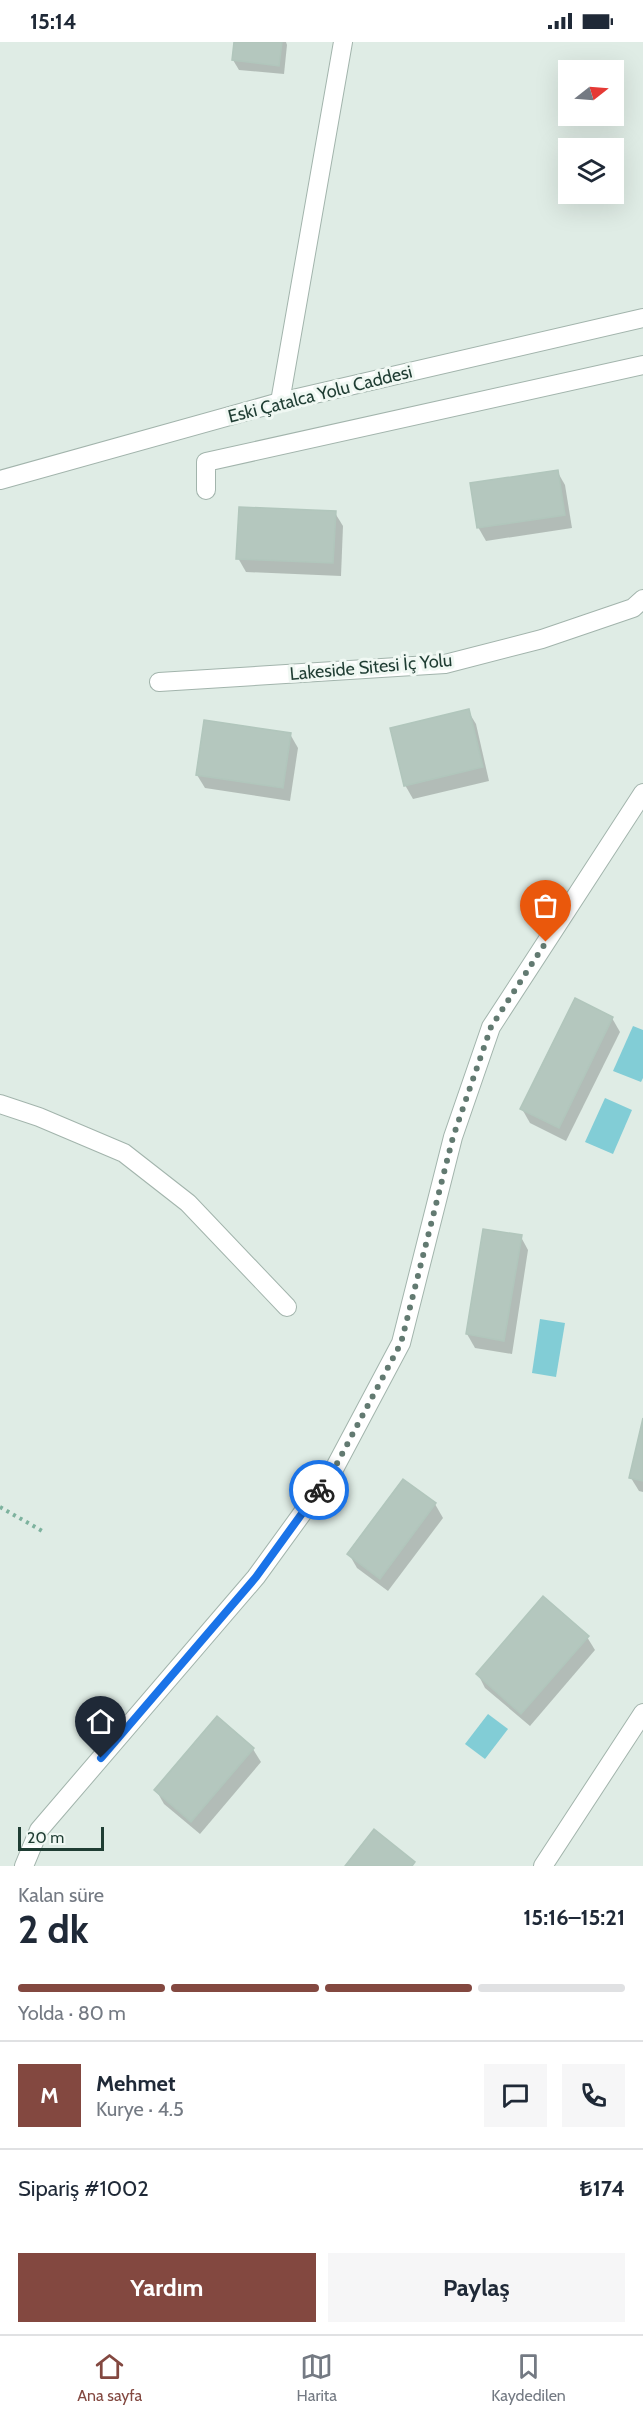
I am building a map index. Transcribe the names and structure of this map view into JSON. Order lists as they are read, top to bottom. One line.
{"streets":{"street":["Eski Çatalca Yolu Caddesi","Lakeside Sitesi İç Yolu"]},"scale_bar":"20 m","north":"right","page":{"status":"15:14","scale":"20 m","heading":["2 dk","Kalan süre","15:16–15:21"],"panel":["Mehmet","Kurye · 4.5","Sipariş #1002","₺174"],"bar":"Yolda · 80 m","round":"M","buttons":["Yardım","Paylaş"],"tabs":["Ana sayfa","Harita","Kaydedilen"]}}
